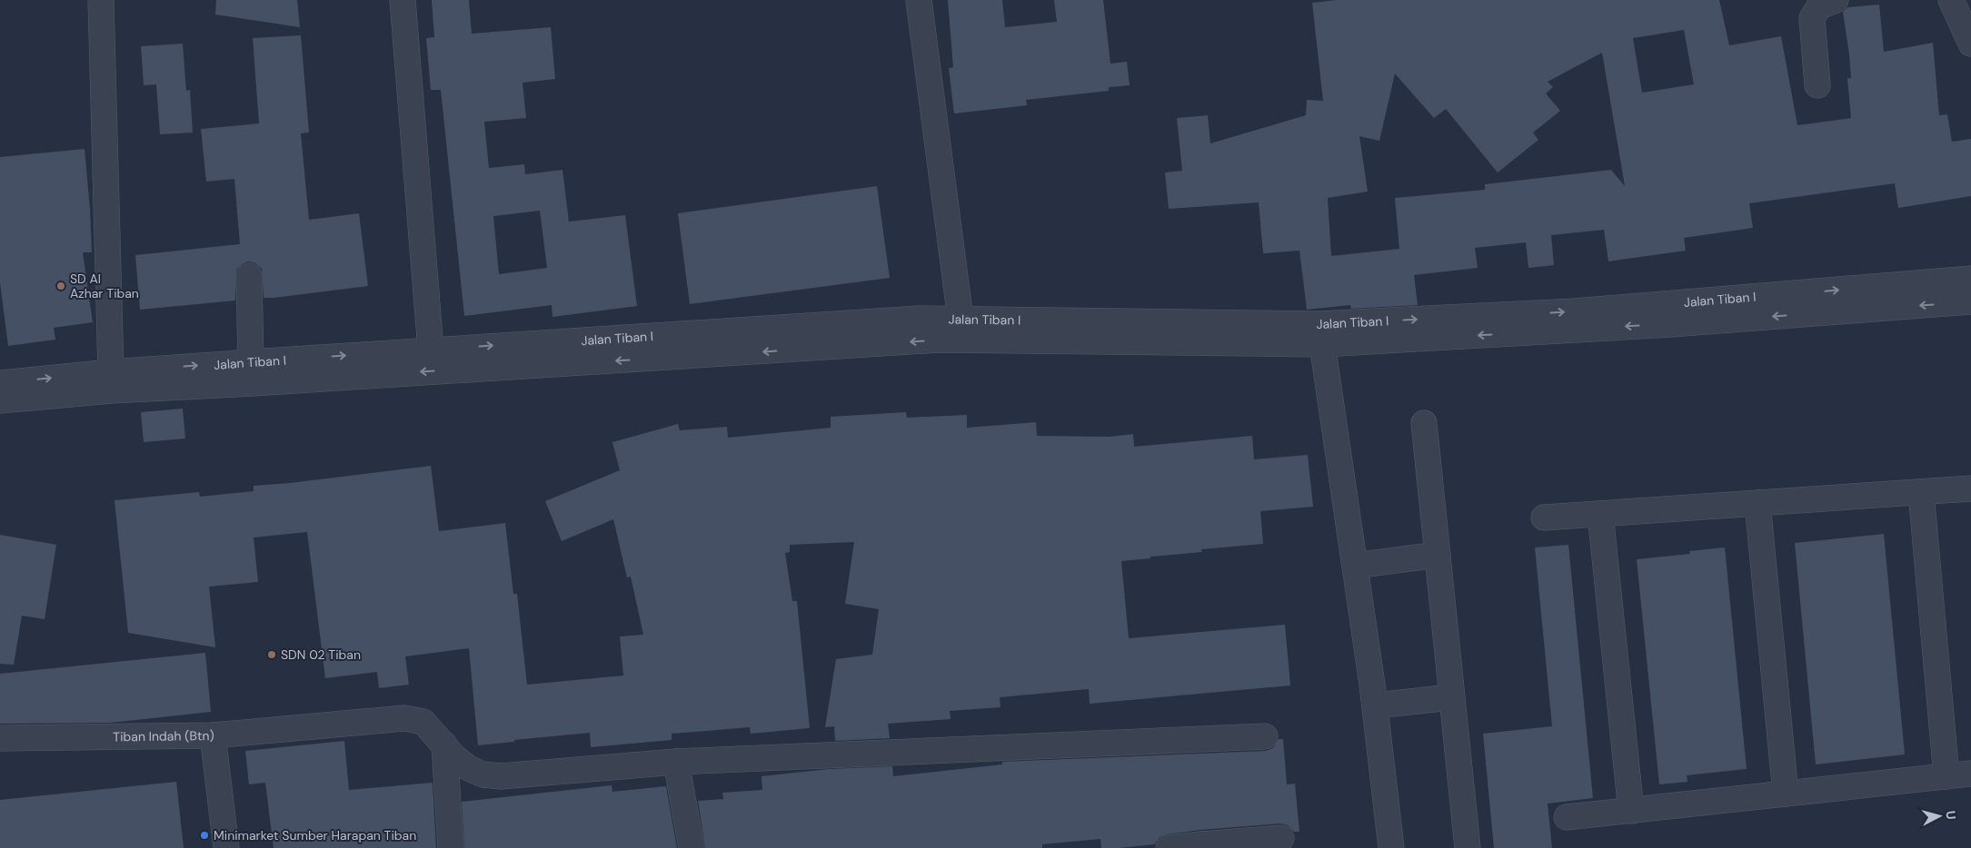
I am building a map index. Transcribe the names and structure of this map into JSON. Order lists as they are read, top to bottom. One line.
{"streets":{"street":["Jalan Tiban I","Tiban Indah (Btn)"]},"places":["SD Al Azhar Tiban","SDN 02 Tiban","Minimarket Sumber Harapan Tiban"],"north":"right"}
